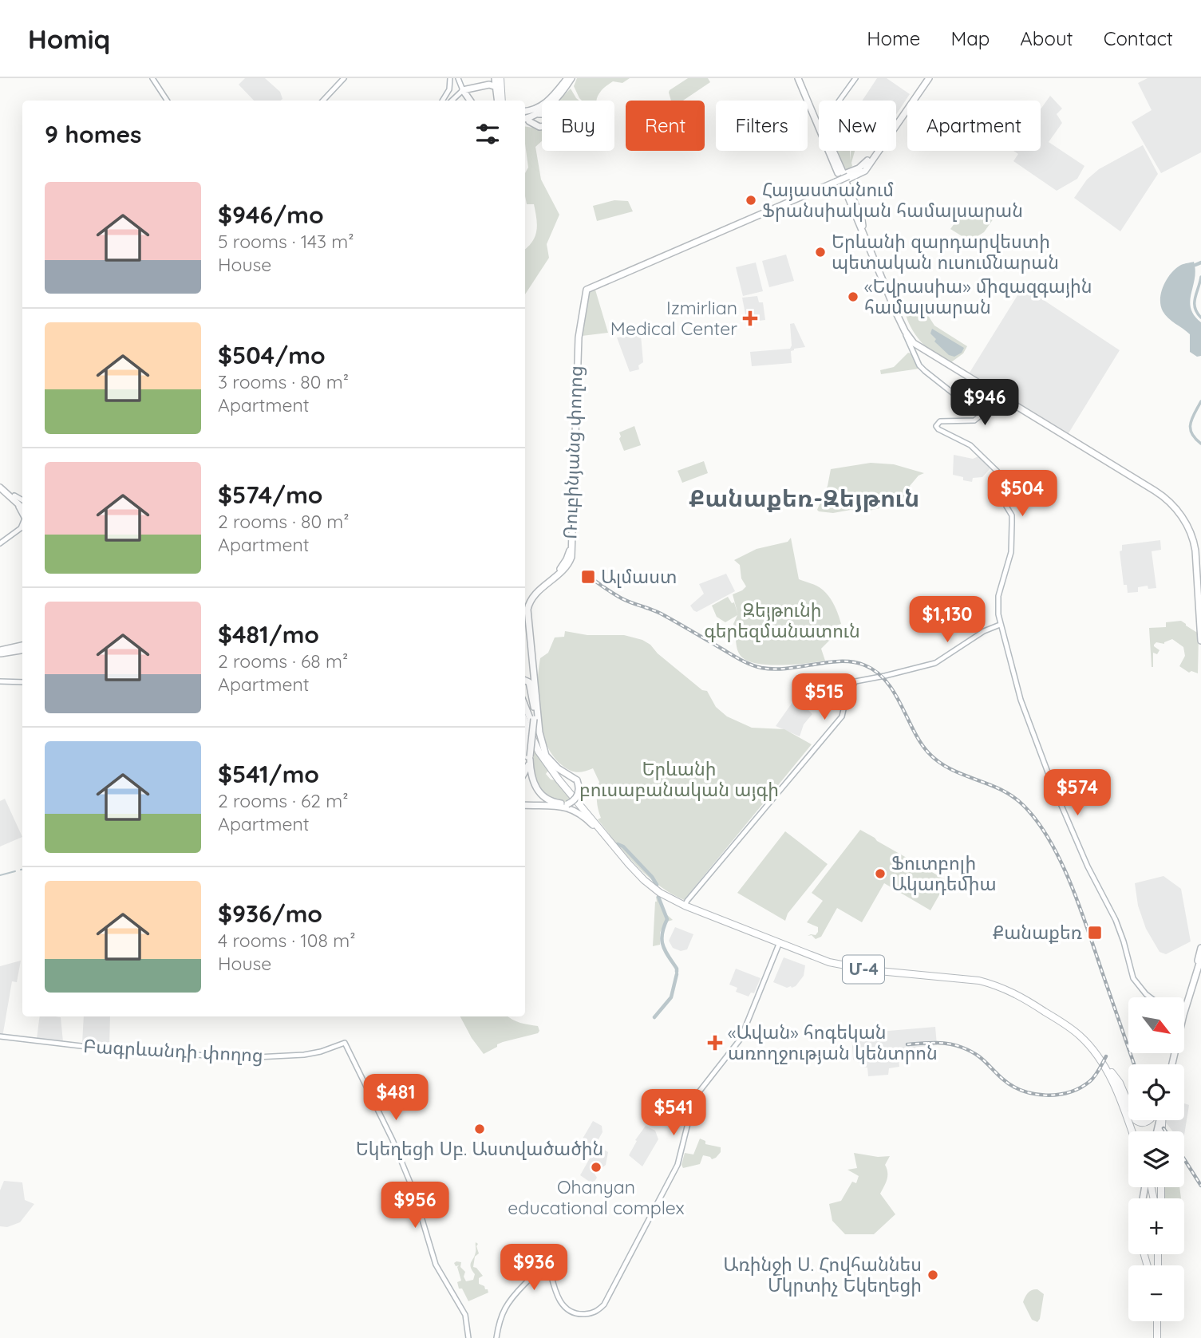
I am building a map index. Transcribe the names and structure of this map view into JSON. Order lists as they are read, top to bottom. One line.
{"streets":{"highway":["Մ-4"],"main road":["Ռուբինյանց փողոց","Բագրևանդի փողոց"]},"districts":["Քանաքեռ-Զեյթուն"],"parks":["Զեյթունի գերեզմանատուն","Երևանի բուսաբանական այգի"],"places":{"other":["Հայաստանում Ֆրանսիական համալսարան","Երևանի զարդարվեստի պետական ուսումնարան","«Եվրասիա» միզազգային համալսարան","Ֆուտբոլի Ակադեմիա","Եկեղեցի Սբ. Աստվածածին","Ohanyan educational complex","Առինջի Ս. Հովհաննես Մկրտիչ Եկեղեցի"],"health":["Izmirlian Medical Center","«Ավան» հոգեկան առողջության կենտրոն"],"transit":["Ալմաստ","Քանաքեռ"]},"north":"bottom right","page":{"header":"Homiq","nav":["Home","Map","About","Contact"],"chip":["Buy","Rent","Filters","New","Apartment"],"heading":"9 homes","list":[{"name":"$946/mo","note":"5 rooms · 143 m² · House"},{"name":"$504/mo","note":"3 rooms · 80 m² · Apartment"},{"name":"$574/mo","note":"2 rooms · 80 m² · Apartment"},{"name":"$481/mo","note":"2 rooms · 68 m² · Apartment"},{"name":"$541/mo","note":"2 rooms · 62 m² · Apartment"},{"name":"$936/mo","note":"4 rooms · 108 m² · House"}],"price":["$946","$504","$1,130","$515","$574","$481","$541","$956","$936"],"map_buttons":["+","−"]}}
